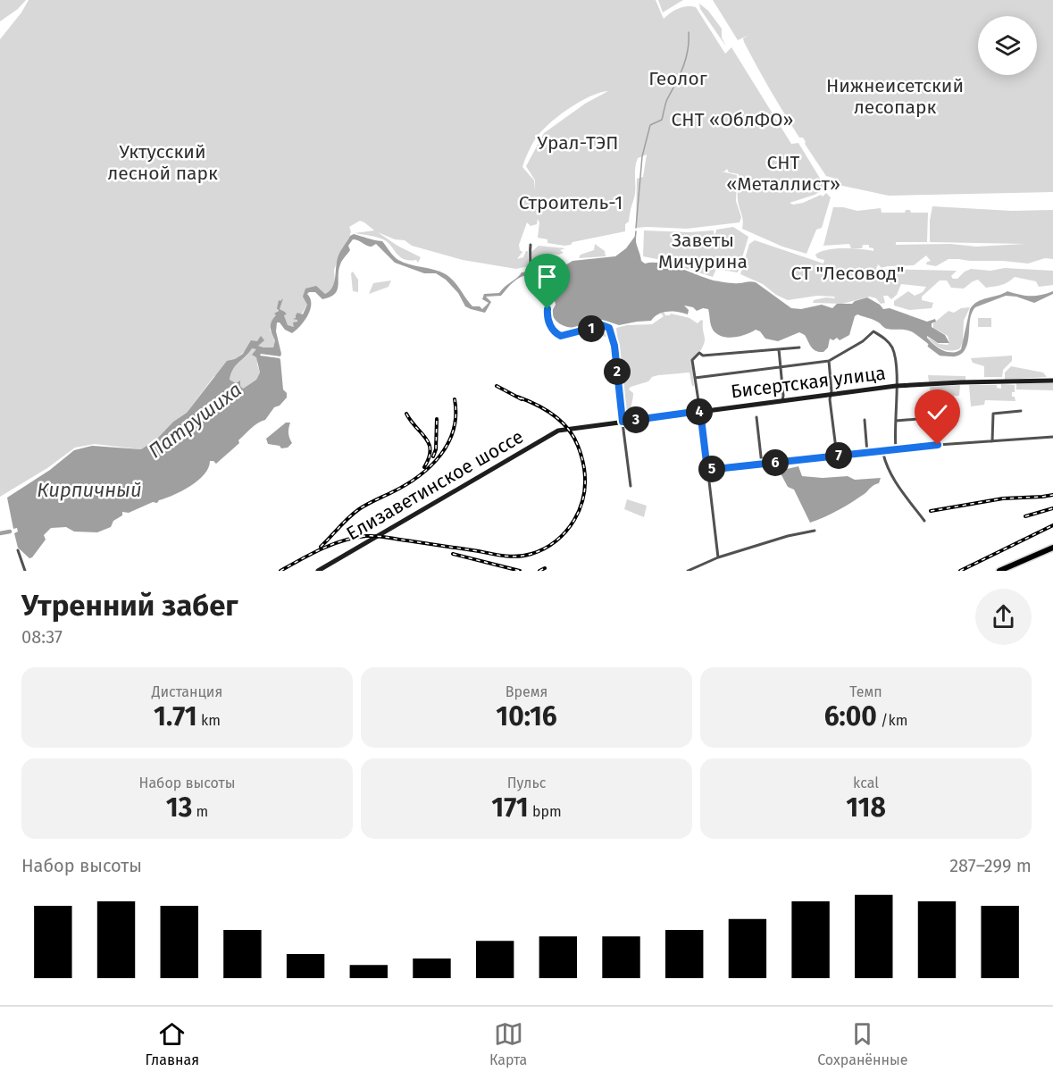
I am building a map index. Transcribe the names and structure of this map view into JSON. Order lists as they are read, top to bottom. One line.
{"streets":{"main road":["Бисертская улица","Елизаветинское шоссе"]},"crossings":[["Бисертская улица","Елизаветинское шоссе"]],"water":["Патрушиха","Кирпичный"],"parks":["Геолог","Нижнеисетский лесопарк","СНТ «ОблФО»","Урал-ТЭП","Уктусский лесной парк","СНТ «Металлист»","Строитель-1","Заветы Мичурина","СТ \"Лесовод\""],"page":{"pins":["1","2","4","3","7","6","5"],"heading":["Утренний забег","08:37"],"stats":[["Дистанция","1.71 km"],["Время","10:16"],["Темп","6:00 /km"],["Набор высоты","13 m"],["Пульс","171 bpm"],["kcal","118"]],"chart":["Набор высоты","287–299 m"],"tabs":["Главная","Карта","Сохранённые"]}}
